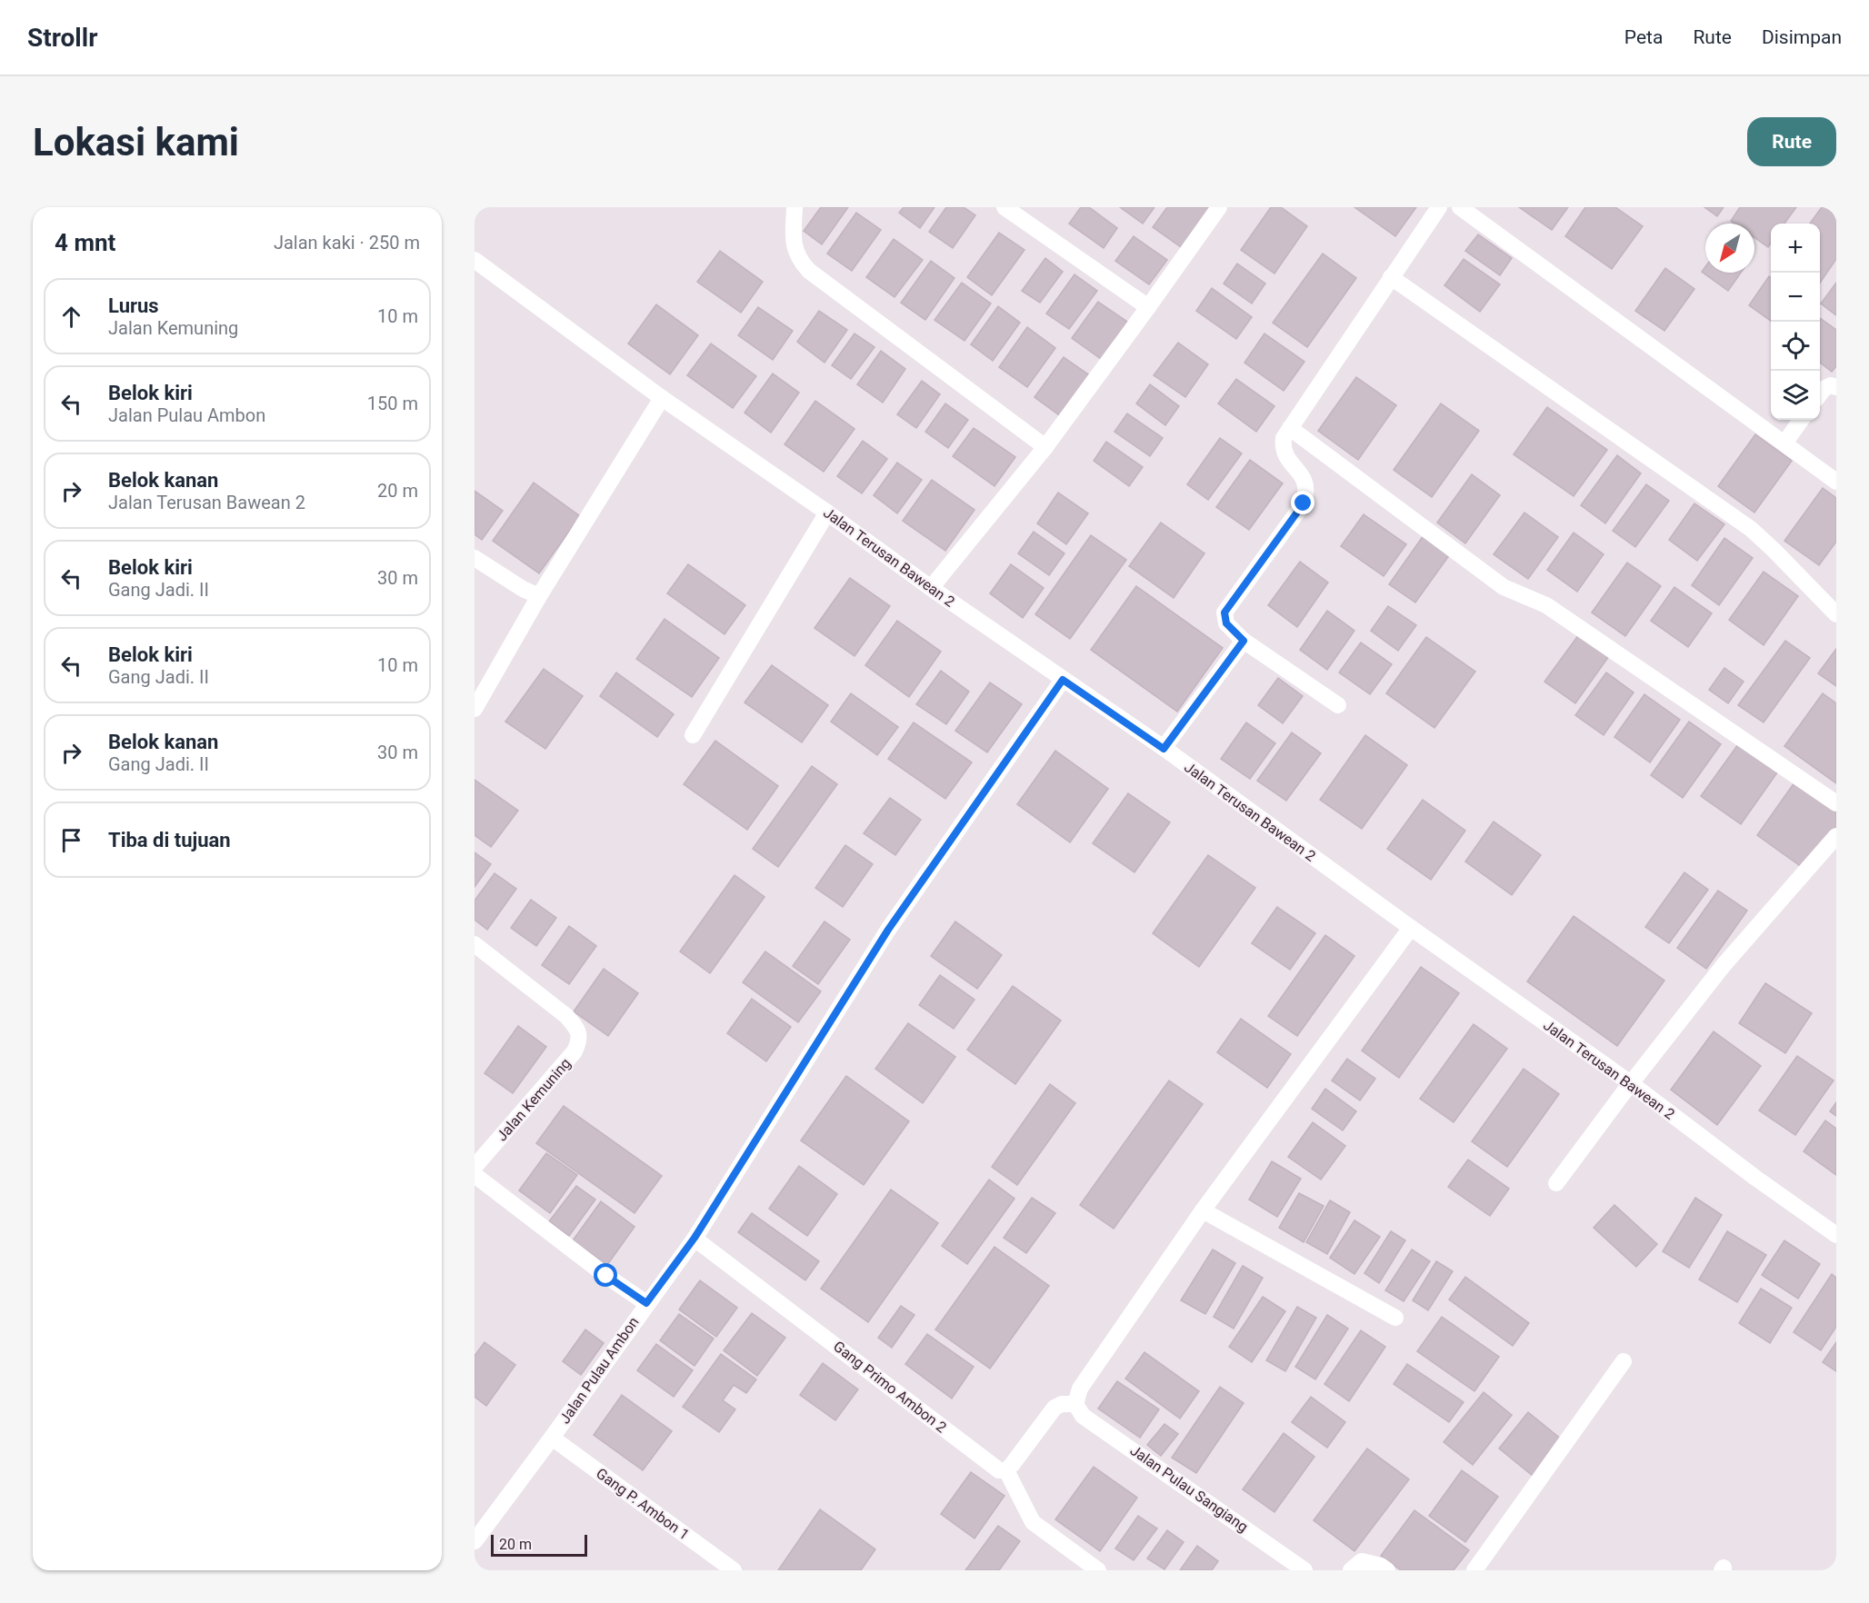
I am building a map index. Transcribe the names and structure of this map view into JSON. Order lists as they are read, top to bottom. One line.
{"streets":{"street":["Jalan Terusan Bawean 2","Jalan Kemuning","Jalan Pulau Ambon","Gang Primo Ambon 2","Jalan Pulau Sangiang","Gang P. Ambon 1"]},"crossings":[["Jalan Terusan Bawean 2","Jalan Pulau Ambon"],["Jalan Pulau Ambon","Gang Primo Ambon 2"],["Jalan Pulau Ambon","Gang P. Ambon 1"]],"scale_bar":"20 m","north":"bottom left","page":{"header":"Strollr","nav":["Peta","Rute","Disimpan"],"buttons":"Rute","title":"Lokasi kami","heading":["4 mnt","Jalan kaki · 250 m"],"map_buttons":["+","−"],"list":[["Lurus","Jalan Kemuning","10 m"],["Belok kiri","Jalan Pulau Ambon","150 m"],["Belok kanan","Jalan Terusan Bawean 2","20 m"],["Belok kiri","Gang Jadi. II","30 m"],["Belok kiri","Gang Jadi. II","10 m"],["Belok kanan","Gang Jadi. II","30 m"],"Tiba di tujuan"],"scale":"20 m"}}
